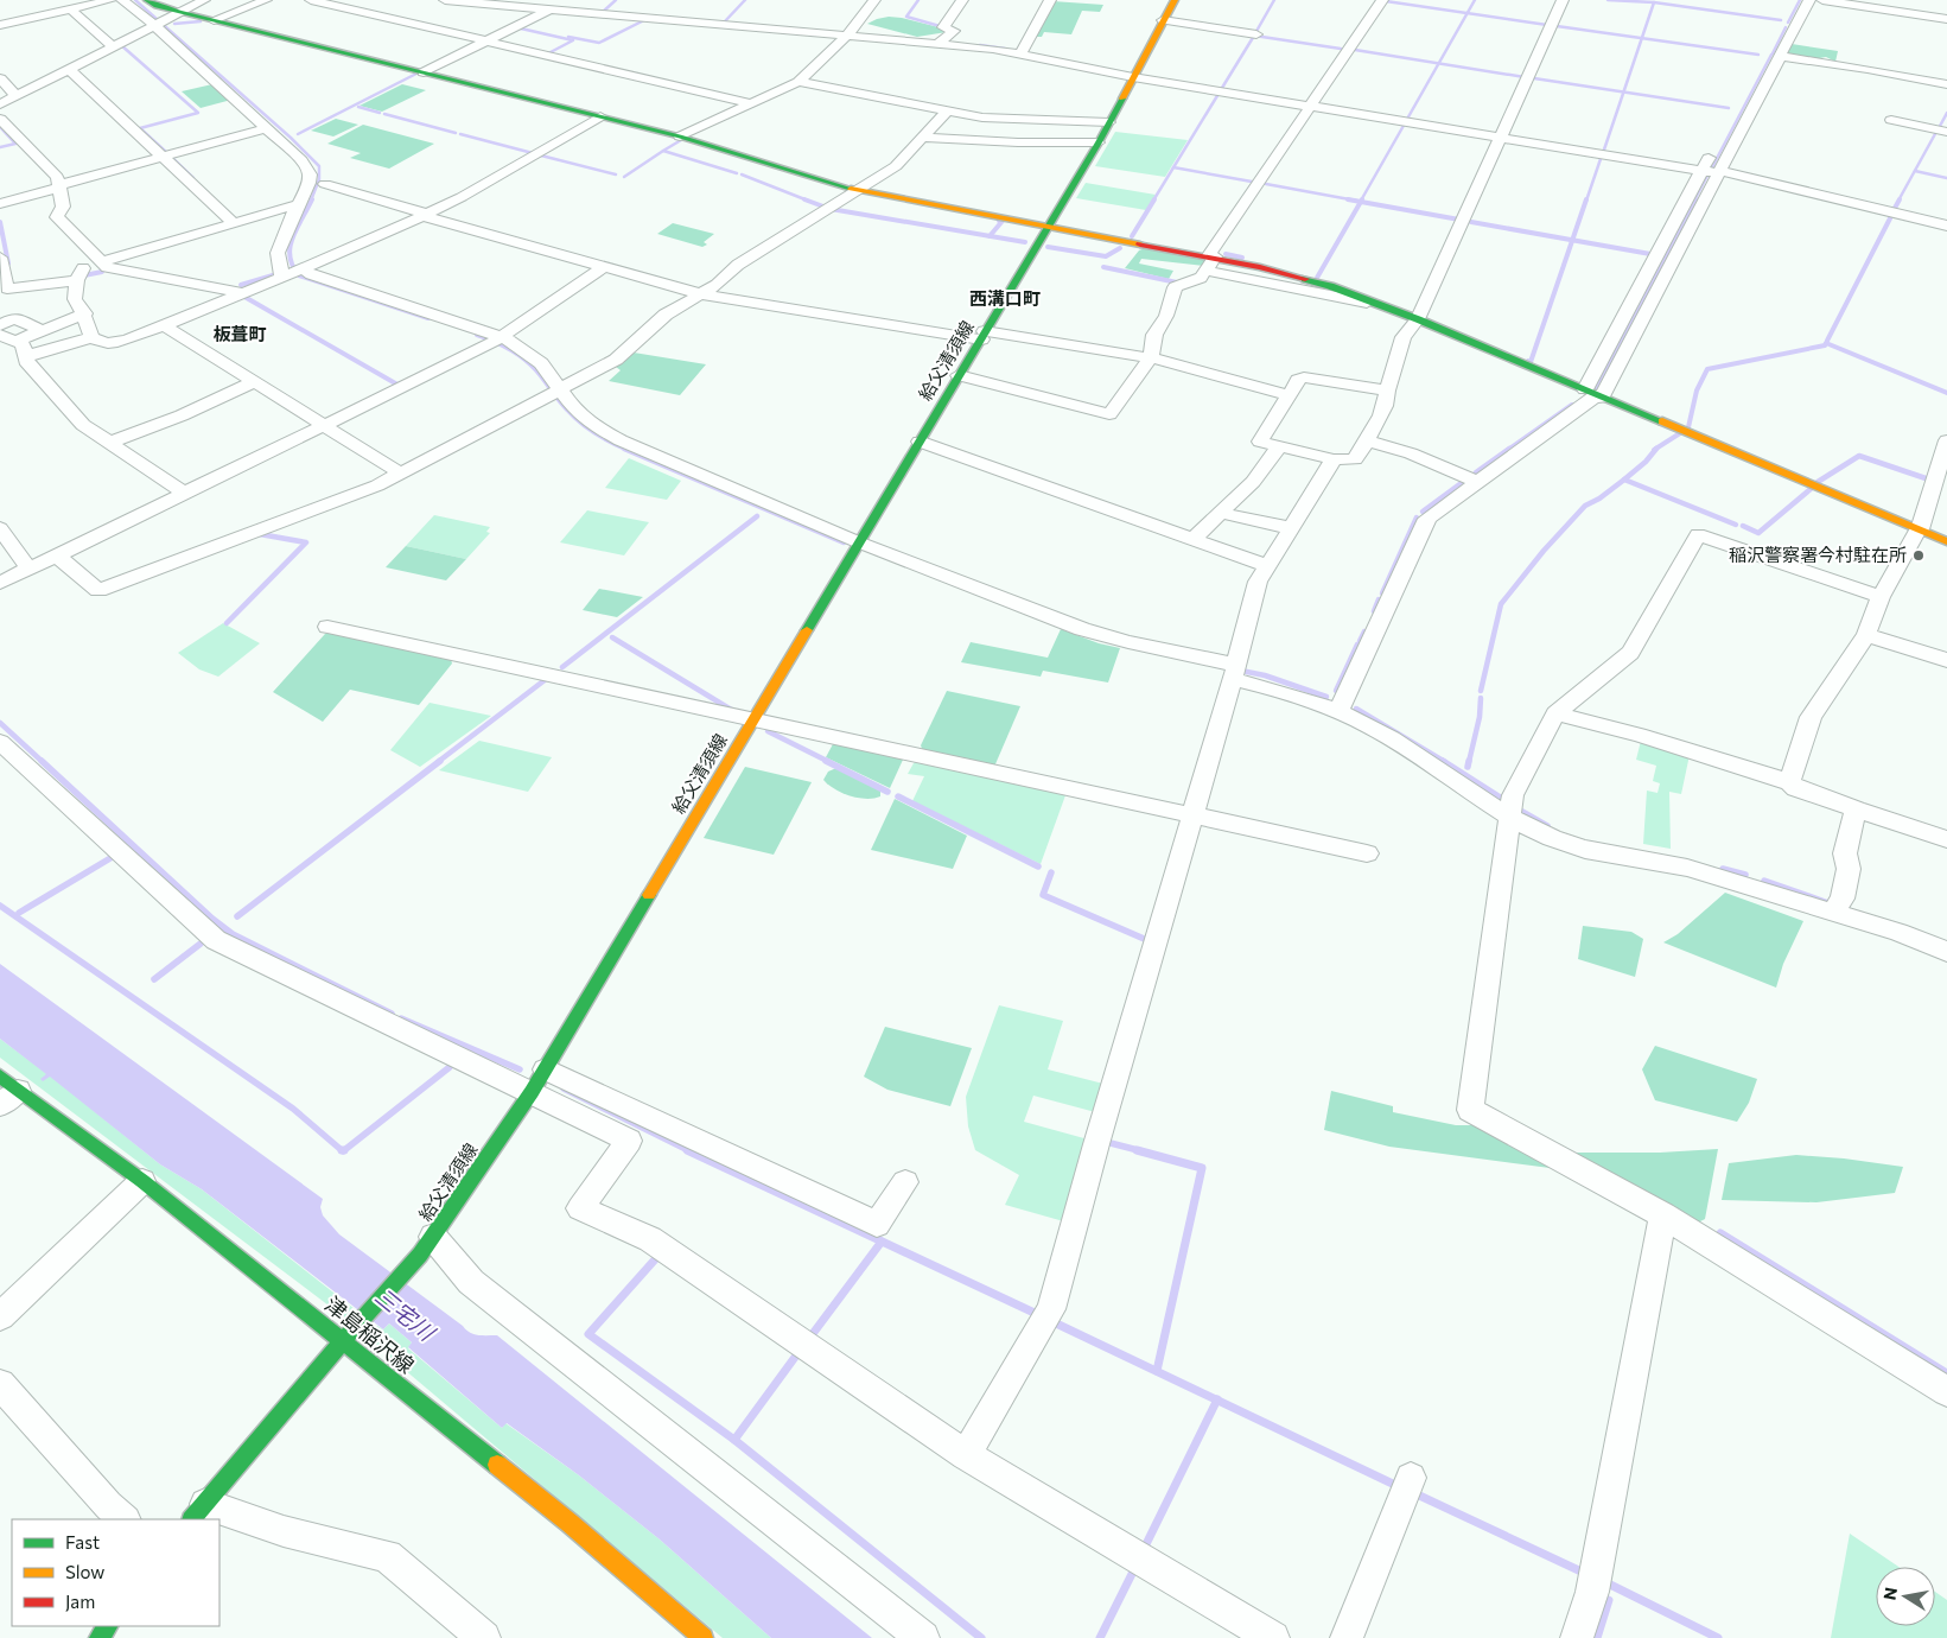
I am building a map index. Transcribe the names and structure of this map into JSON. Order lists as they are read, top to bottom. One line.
{"streets":{"main road":["給父清須線","津島稲沢線"]},"crossings":[["給父清須線","津島稲沢線"]],"districts":["西溝口町","板葺町"],"water":["三宅川"],"places":["稲沢警察署今村駐在所"],"legend":["Fast","Slow","Jam"],"north":"left"}
